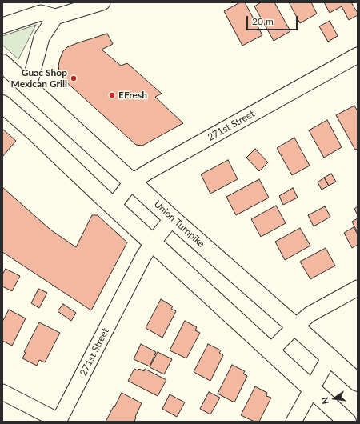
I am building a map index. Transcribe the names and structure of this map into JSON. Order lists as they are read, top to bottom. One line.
{"streets":{"main road":["Union Turnpike"],"street":["271st Street"]},"crossings":[["271st Street","Union Turnpike"]],"places":["Guac Shop Mexican Grill","EFresh"],"scale_bar":"20 m","north":"left"}
